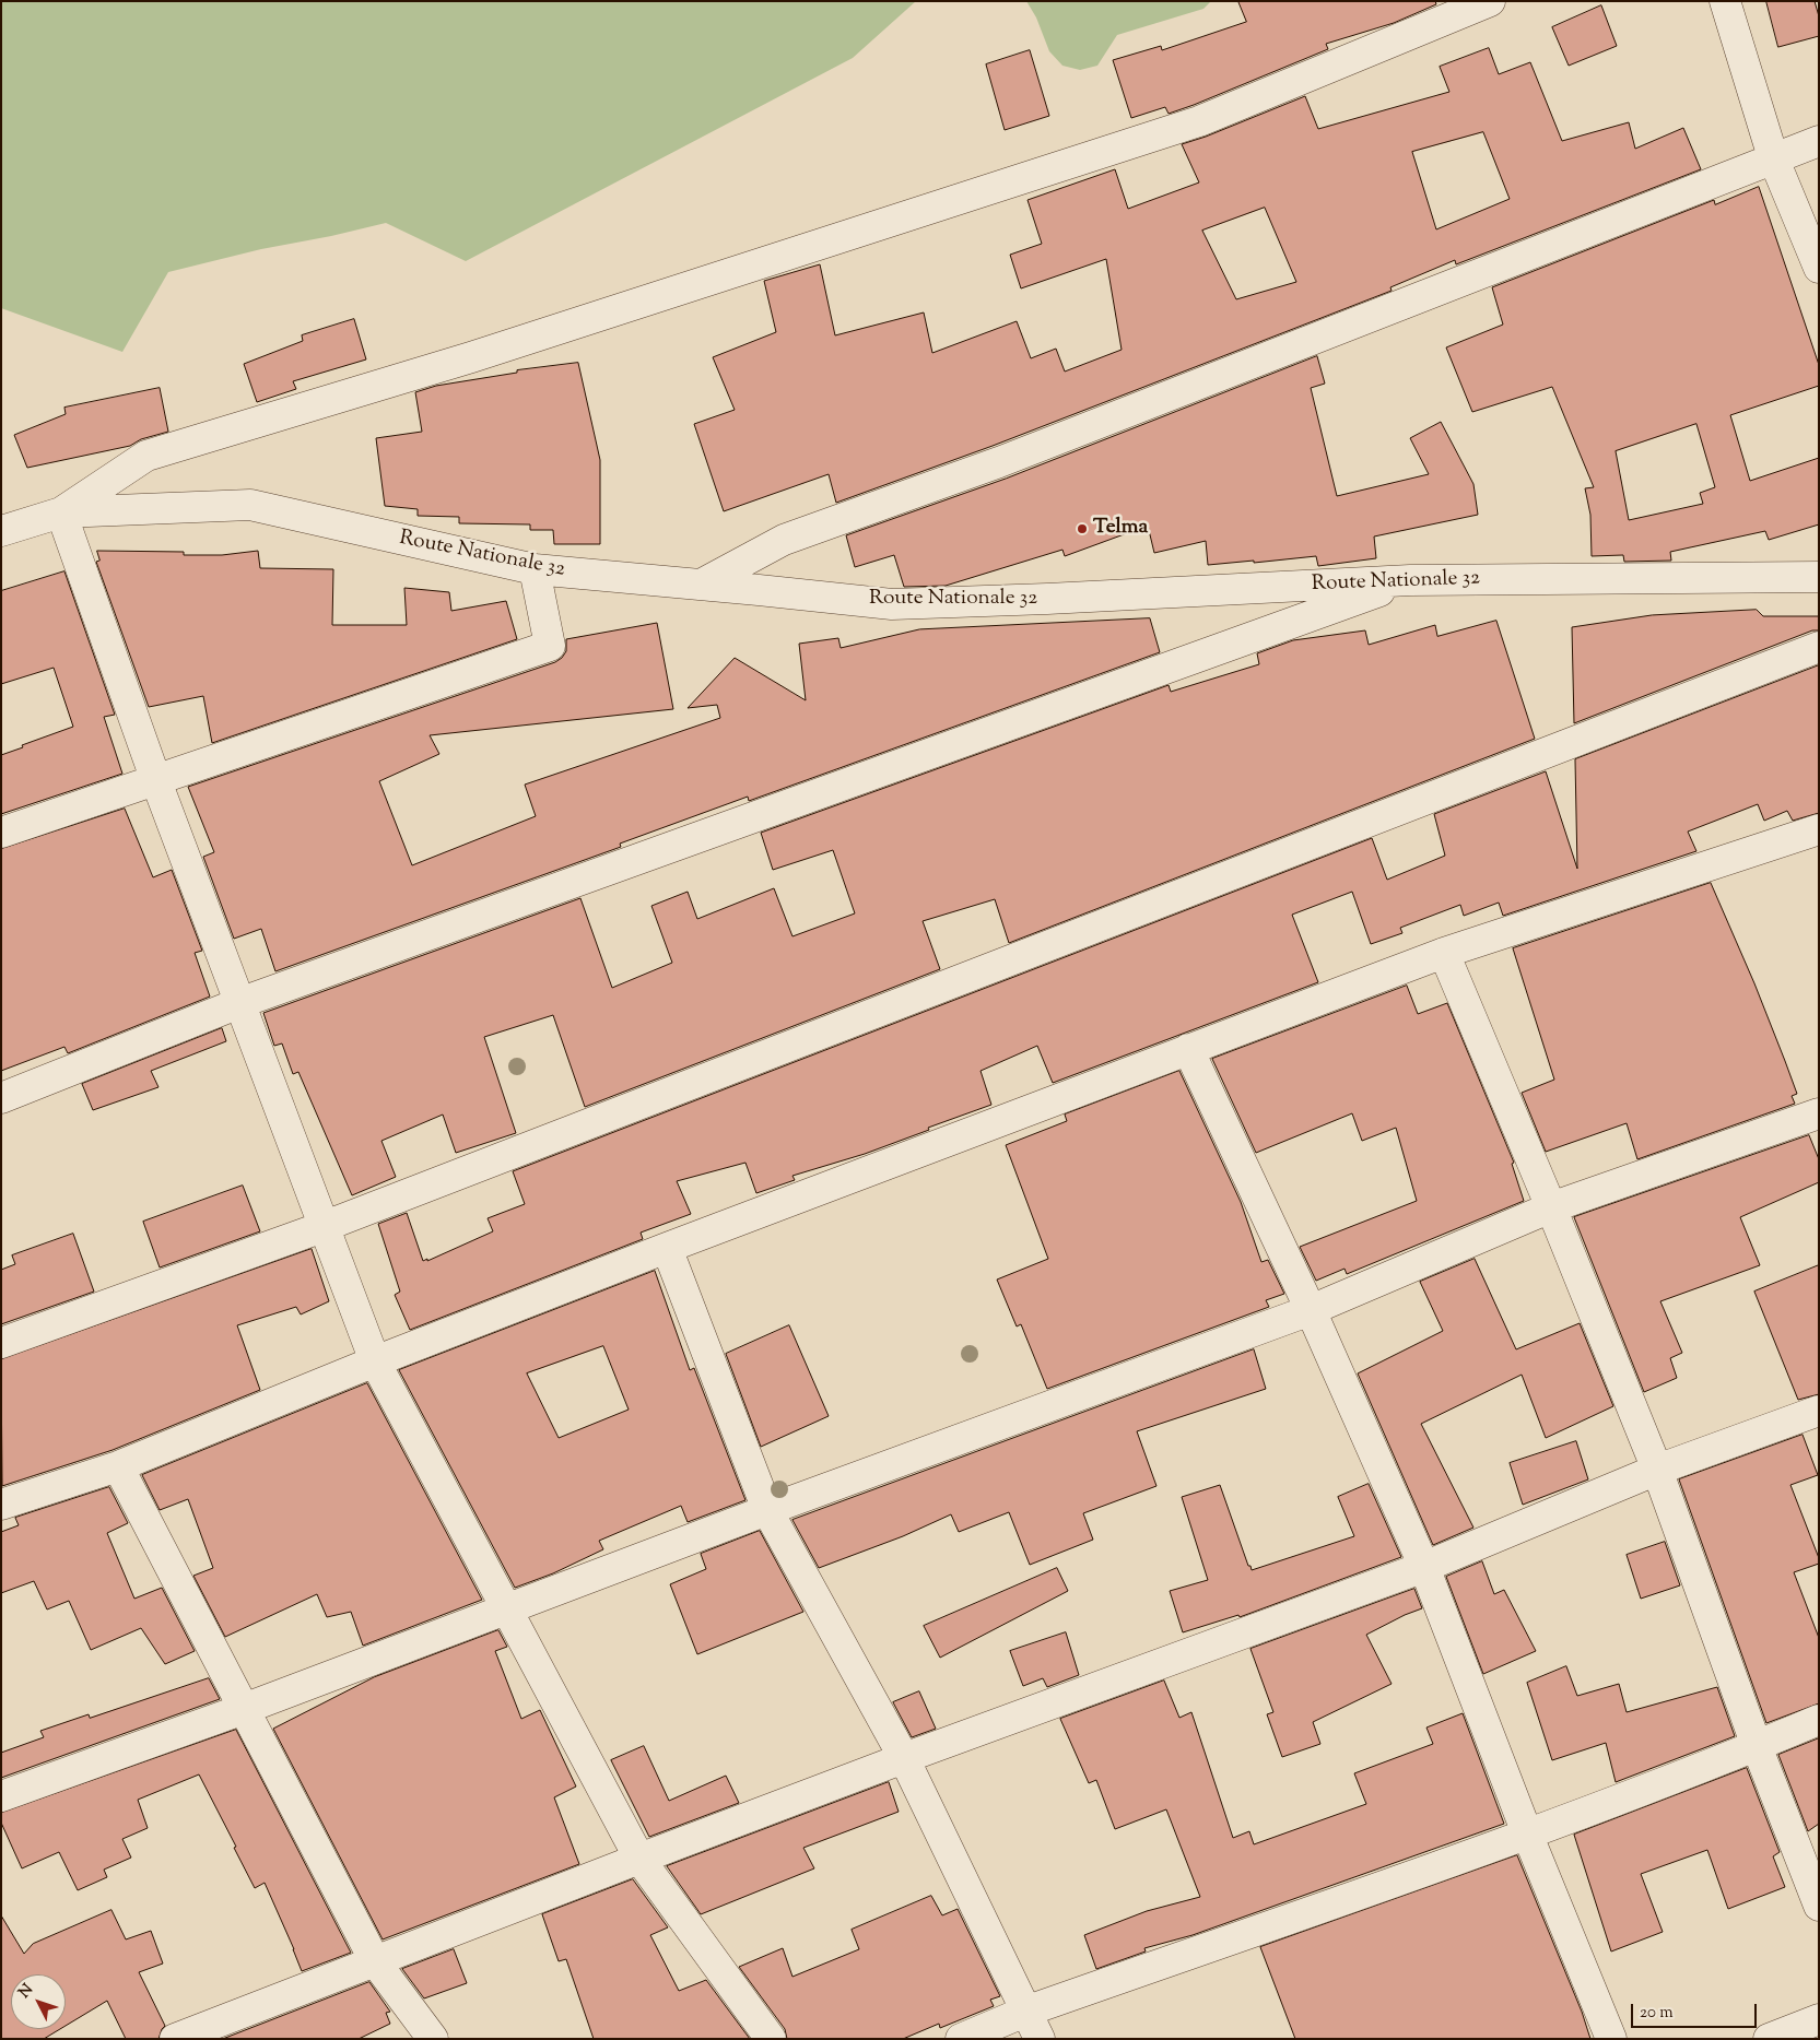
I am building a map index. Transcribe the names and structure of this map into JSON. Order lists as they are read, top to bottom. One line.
{"streets":{"street":["Route Nationale 32"]},"places":["Telma"],"scale_bar":"20 m","north":"top left"}
